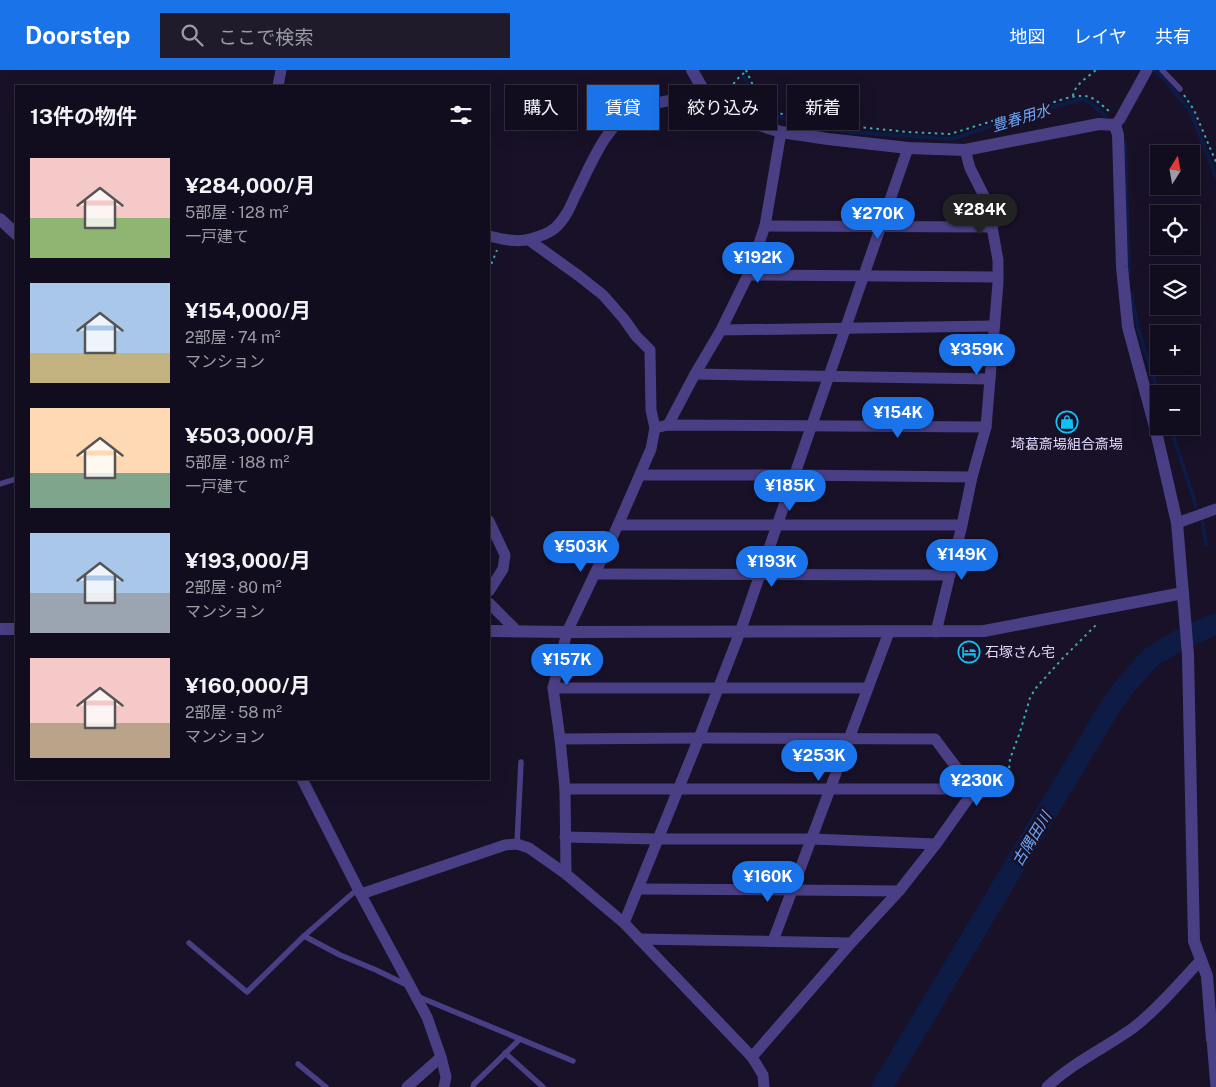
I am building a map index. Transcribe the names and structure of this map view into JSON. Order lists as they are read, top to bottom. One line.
{"water":["豊春用水","古隅田川"],"places":{"shop":["埼葛斎場組合斎場"],"hotel":["石塚さん宅"]},"north":"top","page":{"header":"Doorstep","search":"ここで検索","nav":["地図","レイヤ","共有"],"chip":["購入","賃貸","絞り込み","新着"],"heading":"13件の物件","map_buttons":["+","−"],"list":[{"name":"¥284,000/月","note":"5部屋 · 128 m² · 一戸建て"},{"name":"¥154,000/月","note":"2部屋 · 74 m² · マンション"},{"name":"¥503,000/月","note":"5部屋 · 188 m² · 一戸建て"},{"name":"¥193,000/月","note":"2部屋 · 80 m² · マンション"},{"name":"¥160,000/月","note":"2部屋 · 58 m² · マンション"}],"price":["¥284K","¥270K","¥192K","¥359K","¥154K","¥185K","¥503K","¥149K","¥193K","¥157K","¥253K","¥230K","¥160K"]}}
